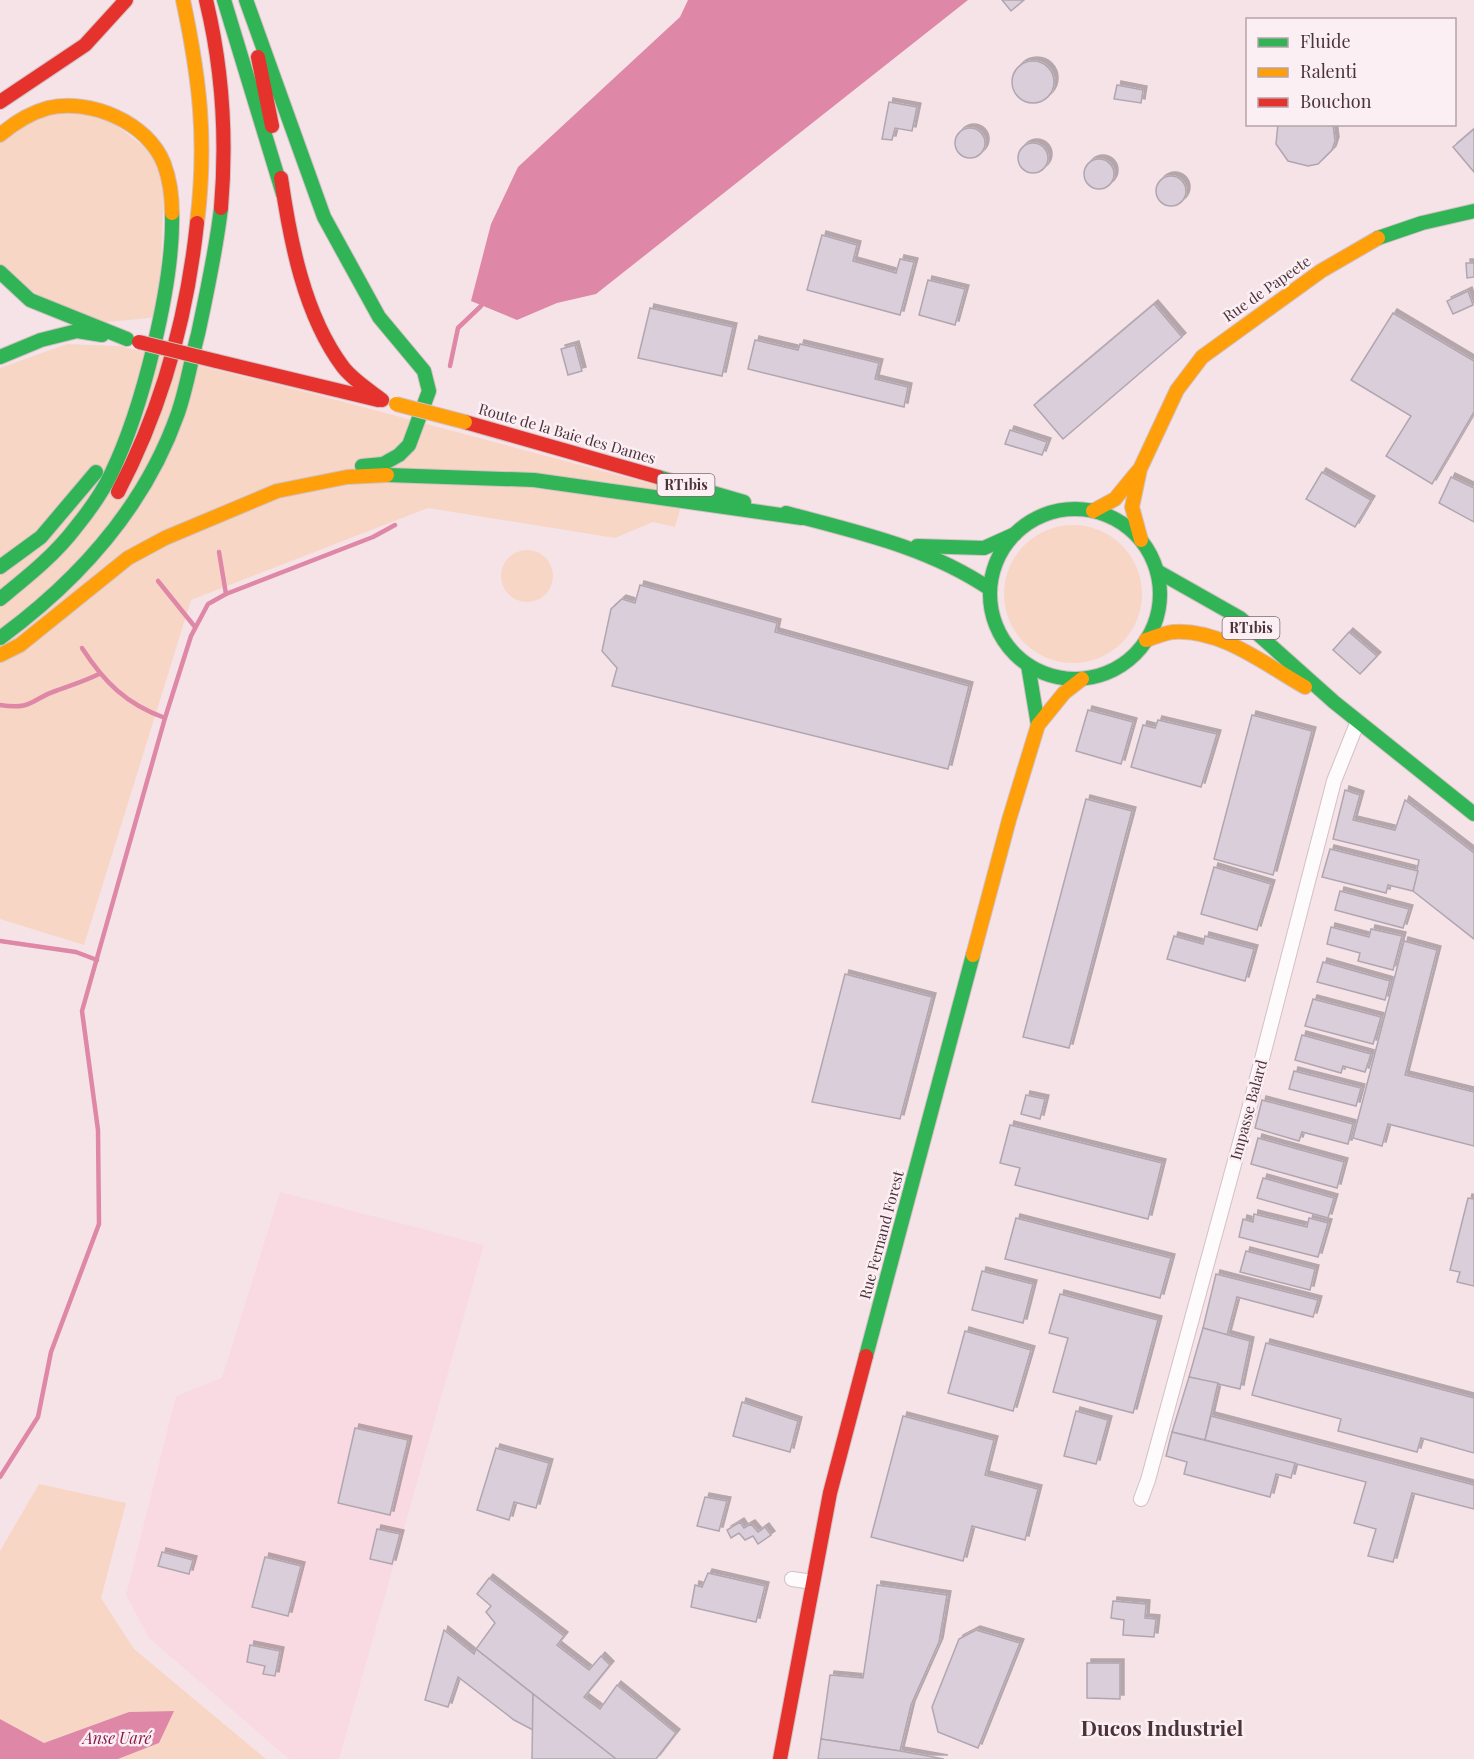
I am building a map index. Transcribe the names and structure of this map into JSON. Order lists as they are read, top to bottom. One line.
{"streets":{"main road":["Rue de Papeete","Route de la Baie des Dames","RT1bis","Rue Fernand Forest"],"street":["Impasse Balard"]},"crossings":[["Rue de Papeete","Route de la Baie des Dames"],["Rue de Papeete","RT1bis"],["Rue de Papeete","Rue Fernand Forest"],["Route de la Baie des Dames","RT1bis"],["Route de la Baie des Dames","Rue Fernand Forest"],["RT1bis","Impasse Balard"],["RT1bis","Rue Fernand Forest"]],"districts":["Ducos Industriel"],"water":["Anse Uaré"],"legend":["Fluide","Ralenti","Bouchon"]}
